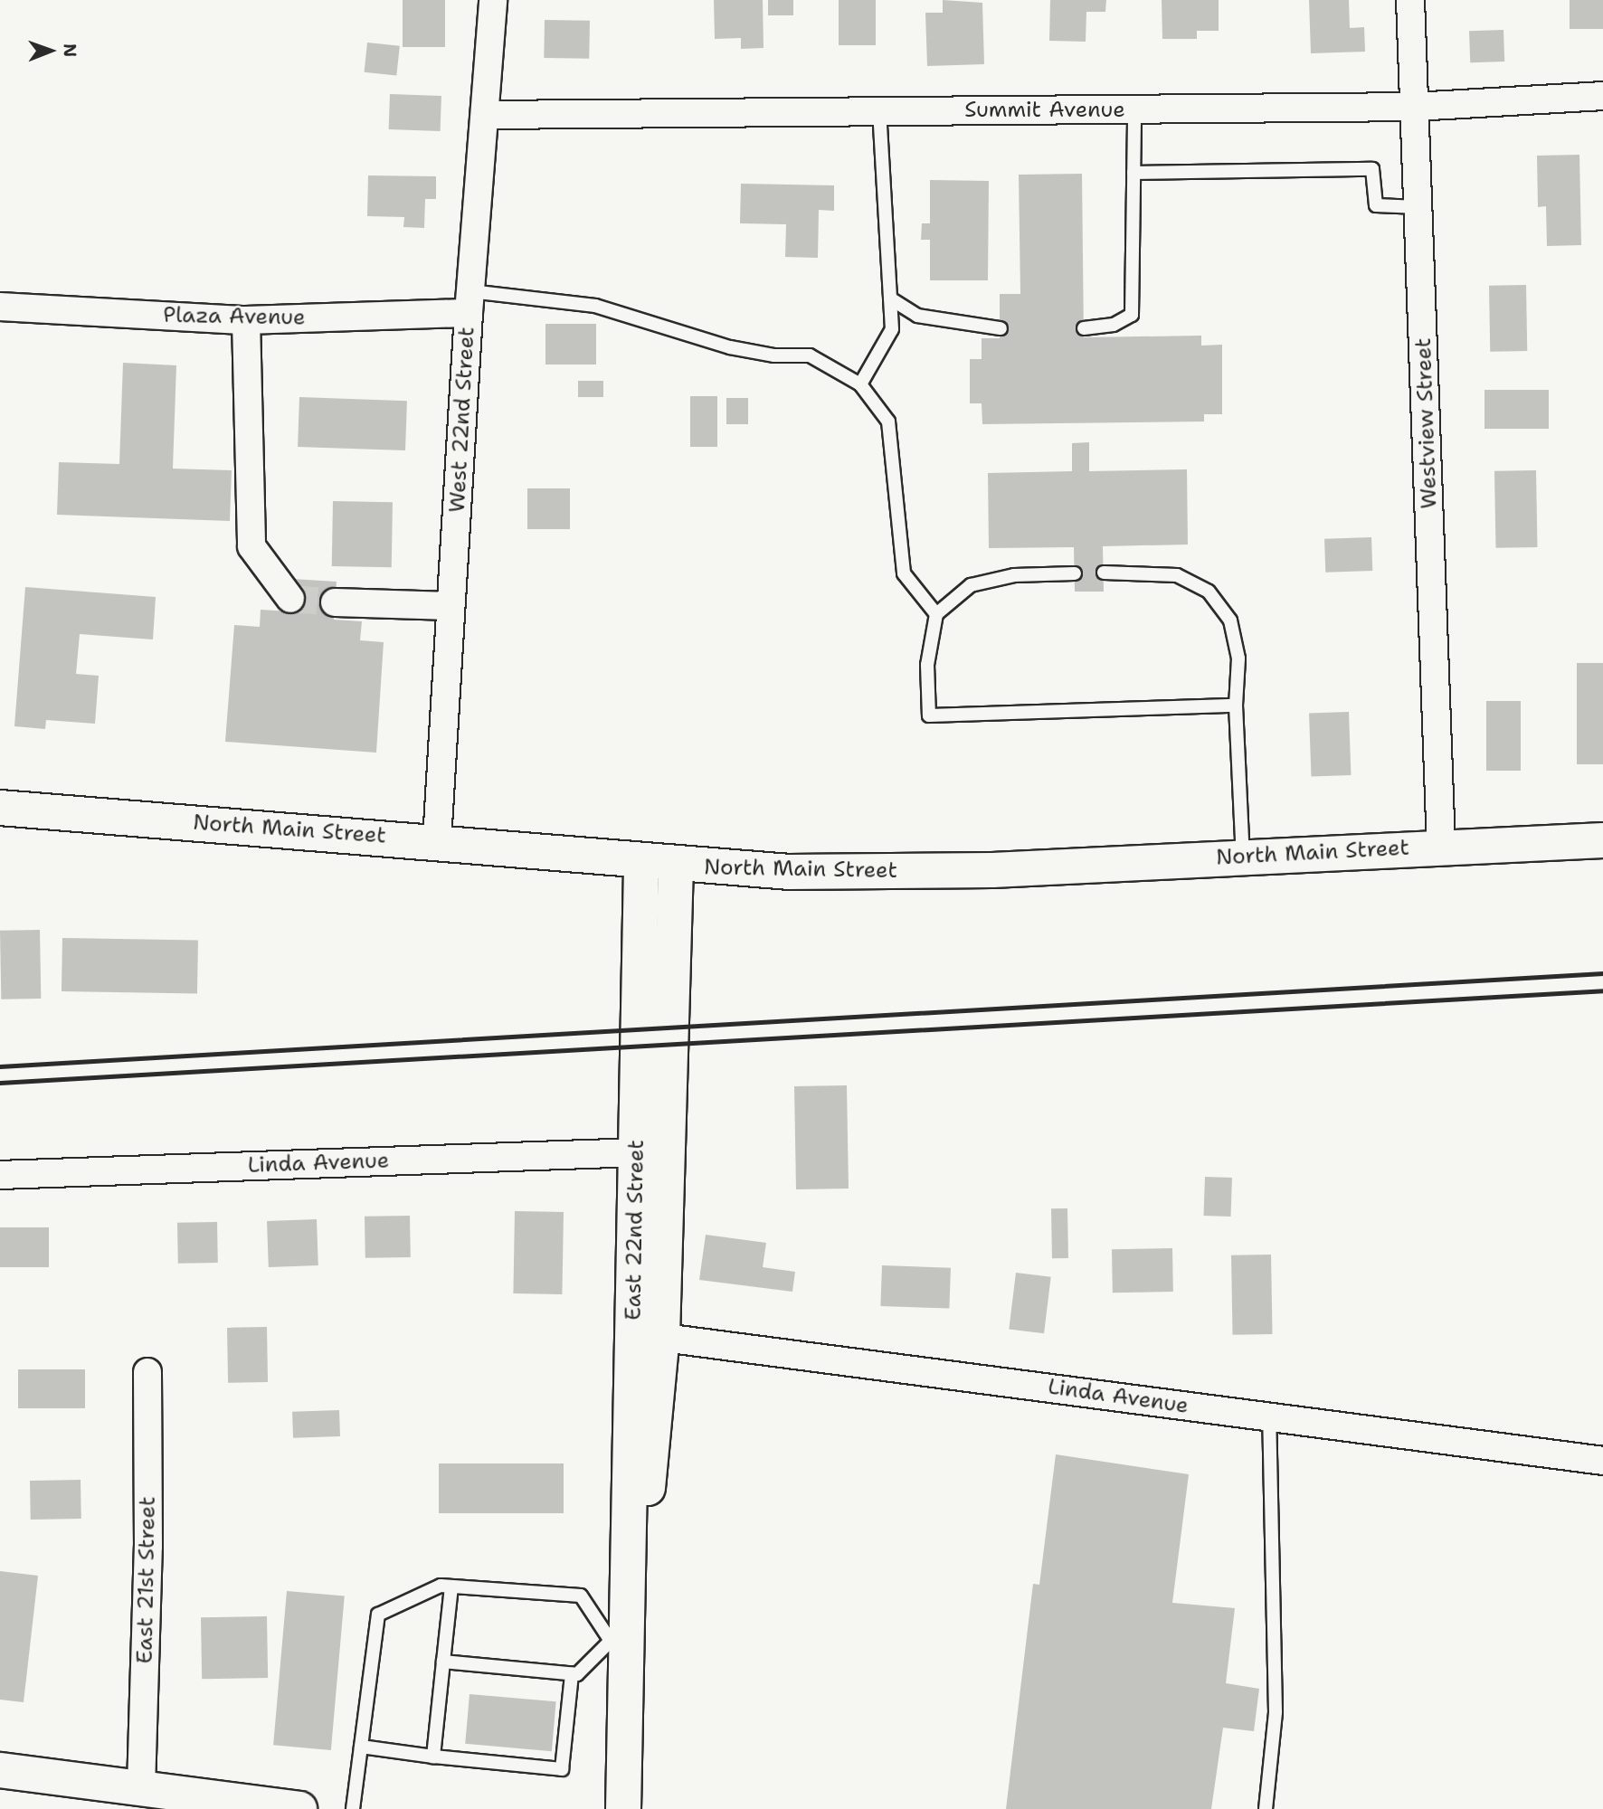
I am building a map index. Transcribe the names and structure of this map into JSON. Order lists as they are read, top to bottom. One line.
{"streets":{"main road":["North Main Street","East 22nd Street"],"street":["Summit Avenue","Plaza Avenue","West 22nd Street","Westview Street","Linda Avenue","East 21st Street"]},"crossings":[["Summit Avenue","West 22nd Street"],["Summit Avenue","Westview Street"],["Plaza Avenue","West 22nd Street"],["West 22nd Street","North Main Street"],["Westview Street","North Main Street"],["North Main Street","East 22nd Street"],["Linda Avenue","East 22nd Street"]],"north":"right"}
